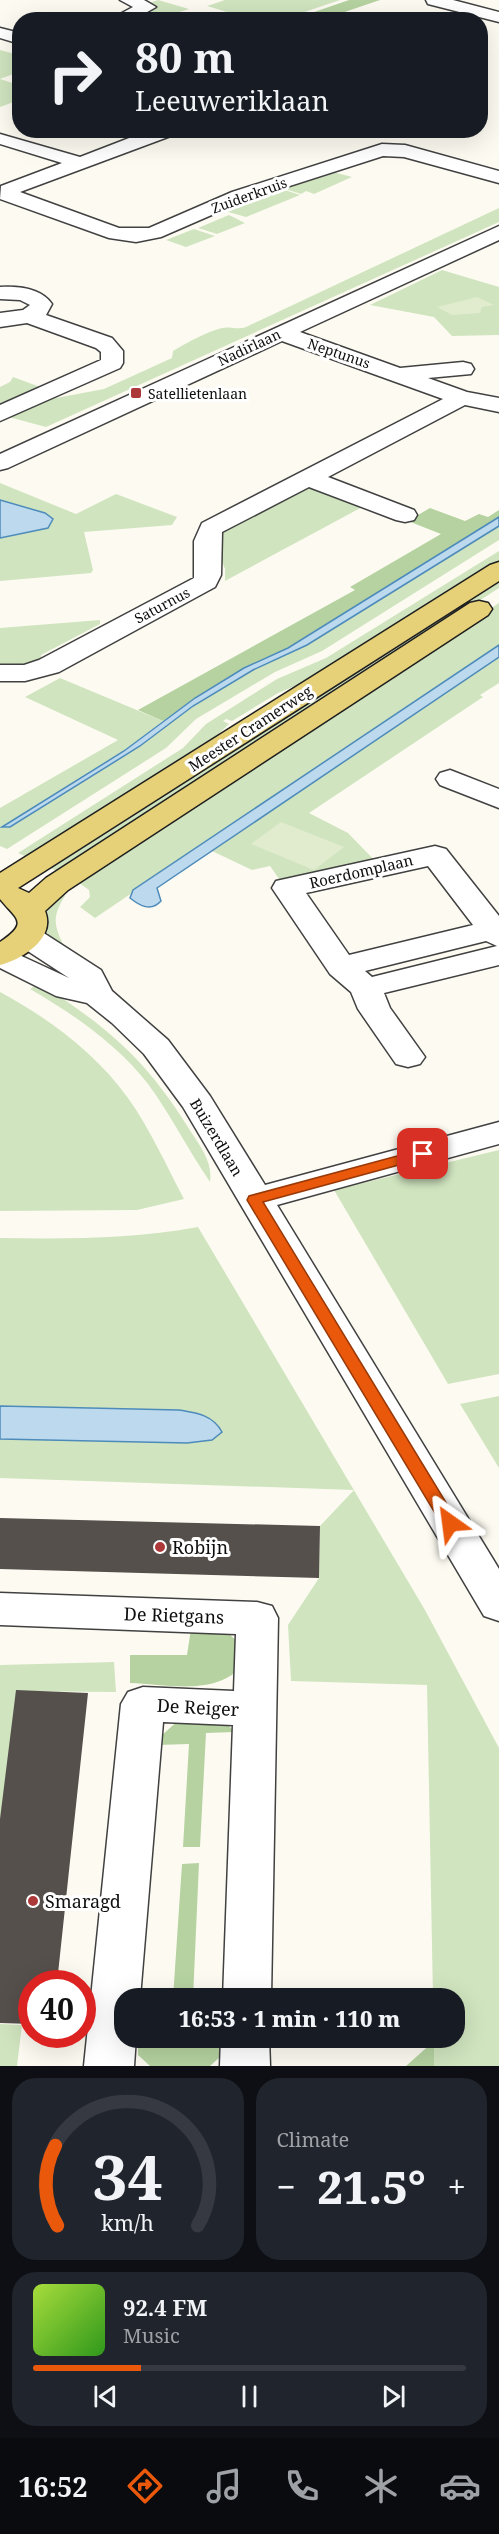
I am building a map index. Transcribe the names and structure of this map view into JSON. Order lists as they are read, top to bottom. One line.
{"streets":{"main road":["Meester Cramerweg"],"street":["Zuiderkruis","Nadirlaan","Neptunus","Saturnus","Roerdomplaan","Buizerdlaan","De Rietgans","De Reiger"]},"crossings":[["Nadirlaan","Neptunus"],["Neptunus","Saturnus"],["Meester Cramerweg","Buizerdlaan"],["De Rietgans","De Reiger"]],"places":{"transit":["Satellietenlaan"],"other":["Robijn","Smaragd"]},"page":{"turn":["80 m","Leeuweriklaan"],"limit":"40","trip":"16:53 · 1 min · 110 m","tile":"Climate","heat":["−","21.5°","+"],"song":["92.4 FM","Music"],"tabs":"16:52","gauge":["34","km/h"]}}
